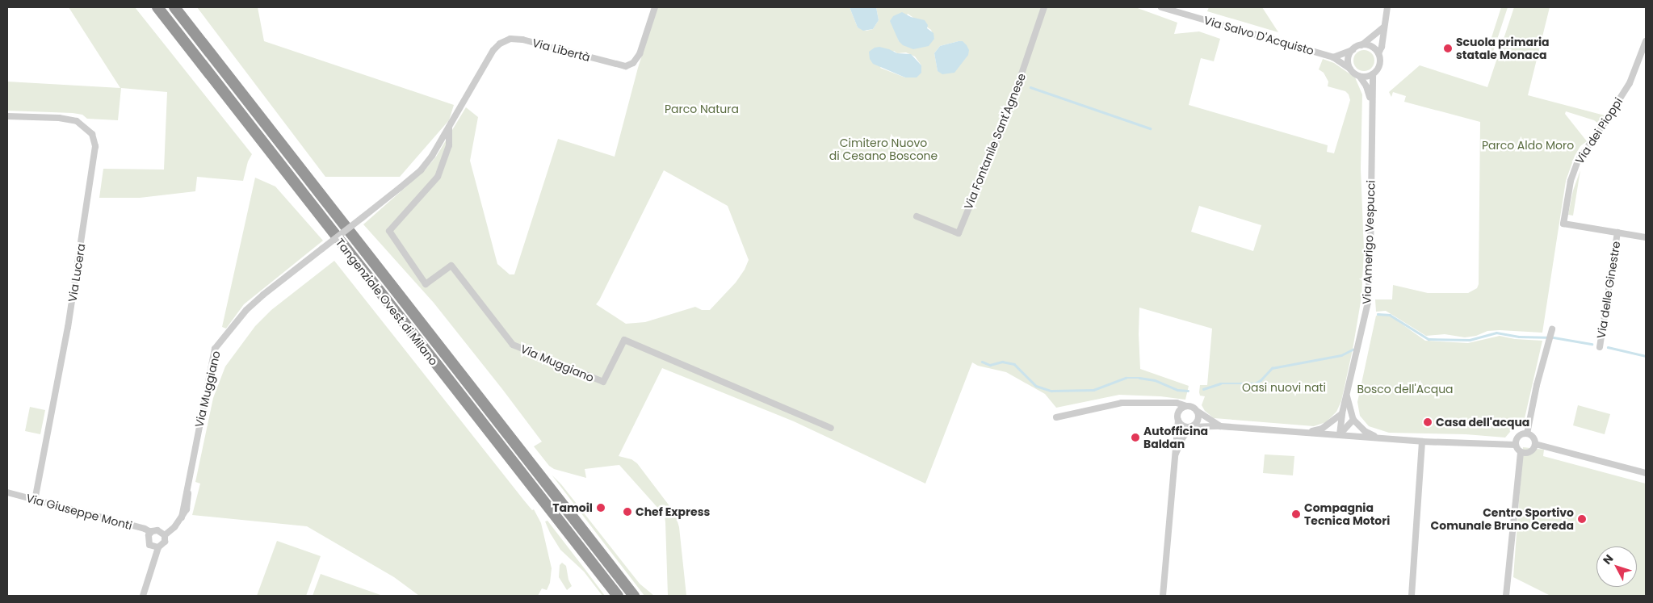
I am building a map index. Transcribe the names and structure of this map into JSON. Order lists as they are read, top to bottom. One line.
{"streets":{"highway":["Tangenziale Ovest di Milano"],"street":["Via Salvo D'Acquisto","Via Libertà","Via dei Pioppi","Via Fontanile Sant'Agnese","Via Amerigo Vespucci","Via Lucera","Via delle Ginestre","Via Muggiano","Via Giuseppe Monti"]},"crossings":[["Via Salvo D'Acquisto","Via Amerigo Vespucci"],["Via Libertà","Via Muggiano"],["Via dei Pioppi","Via delle Ginestre"],["Via Lucera","Via Giuseppe Monti"],["Via Muggiano","Via Giuseppe Monti"]],"parks":["Parco Natura","Cimitero Nuovo di Cesano Boscone","Parco Aldo Moro","Oasi nuovi nati","Bosco dell'Acqua"],"places":["Scuola primaria statale Monaca","Casa dell'acqua","Autofficina Baldan","Tamoil","Chef Express","Compagnia Tecnica Motori","Centro Sportivo Comunale Bruno Cereda"],"north":"top left"}
